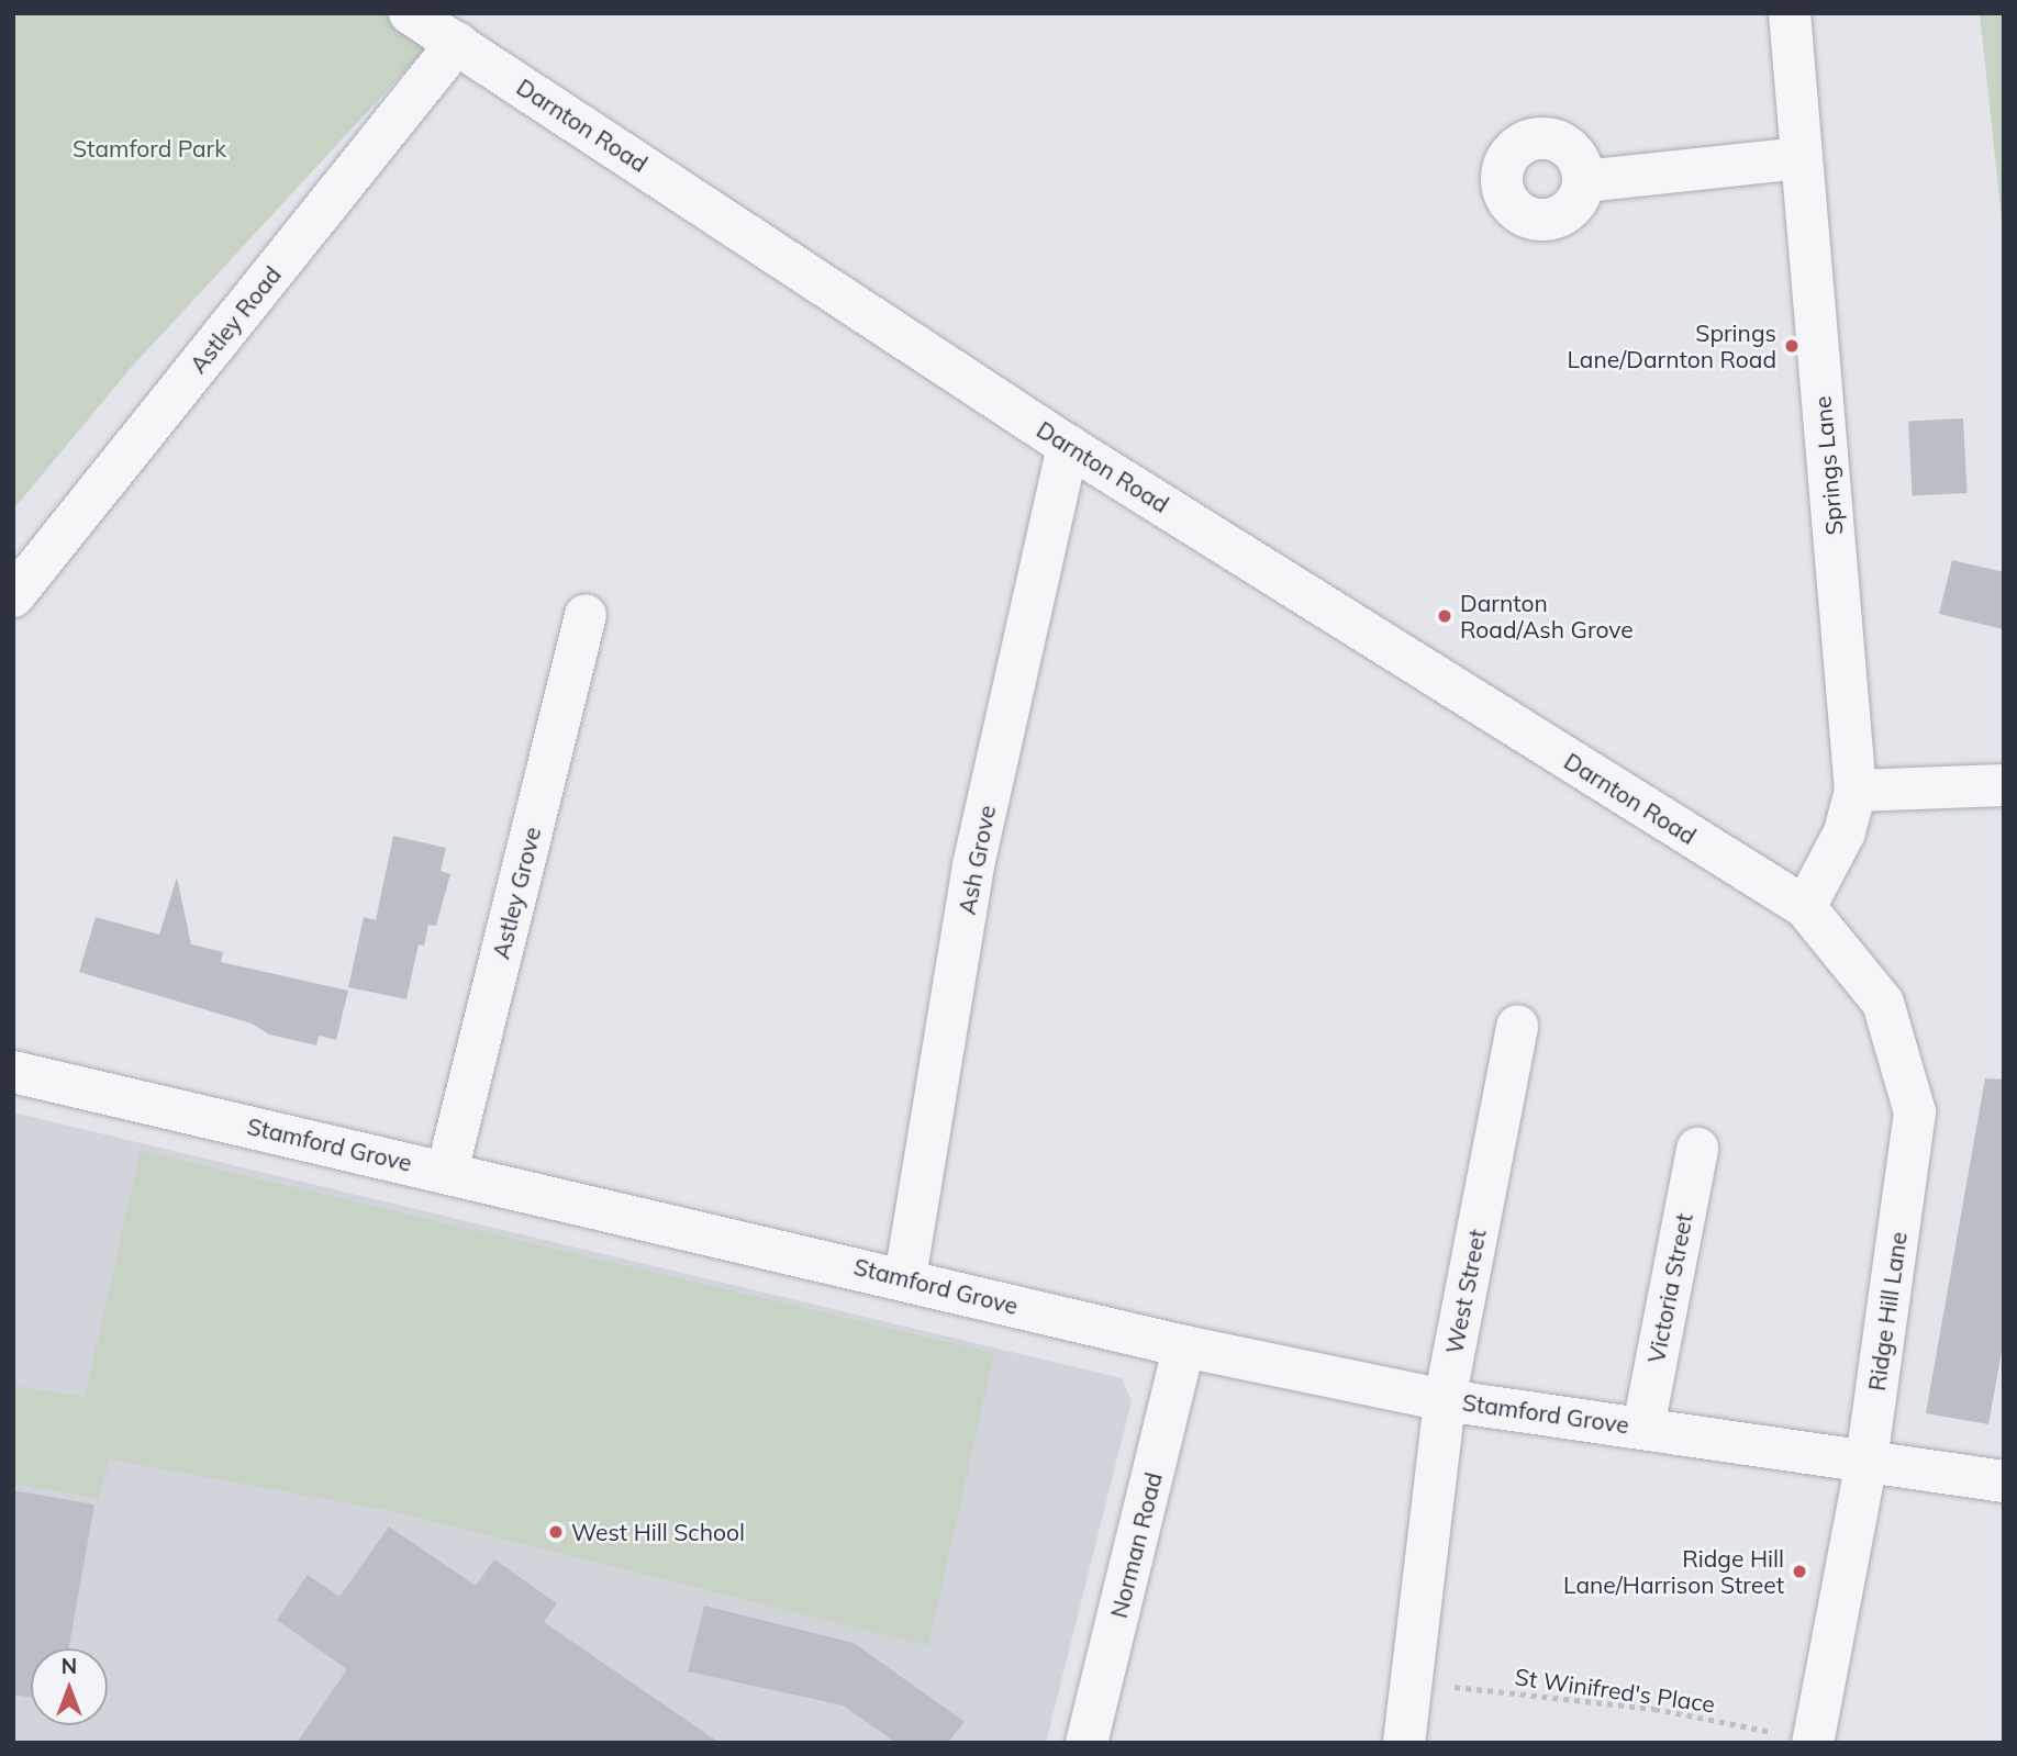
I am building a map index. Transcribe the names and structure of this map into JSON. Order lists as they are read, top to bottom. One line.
{"streets":{"street":["Darnton Road","Astley Road","Springs Lane","Ash Grove","Astley Grove","Stamford Grove","Victoria Street","West Street","Ridge Hill Lane","Norman Road"],"path":["St Winifred's Place"]},"crossings":[["Darnton Road","Astley Road"],["Darnton Road","Springs Lane"],["Darnton Road","Ash Grove"],["Darnton Road","Ridge Hill Lane"],["Springs Lane","Ridge Hill Lane"],["Ash Grove","Stamford Grove"],["Astley Grove","Stamford Grove"],["Stamford Grove","Victoria Street"],["Stamford Grove","West Street"],["Stamford Grove","Ridge Hill Lane"],["Stamford Grove","Norman Road"],["West Street","St Winifred's Place"],["Ridge Hill Lane","St Winifred's Place"]],"parks":["Stamford Park"],"places":["Springs Lane/Darnton Road","Darnton Road/Ash Grove","West Hill School","Ridge Hill Lane/Harrison Street"],"north":"top"}
